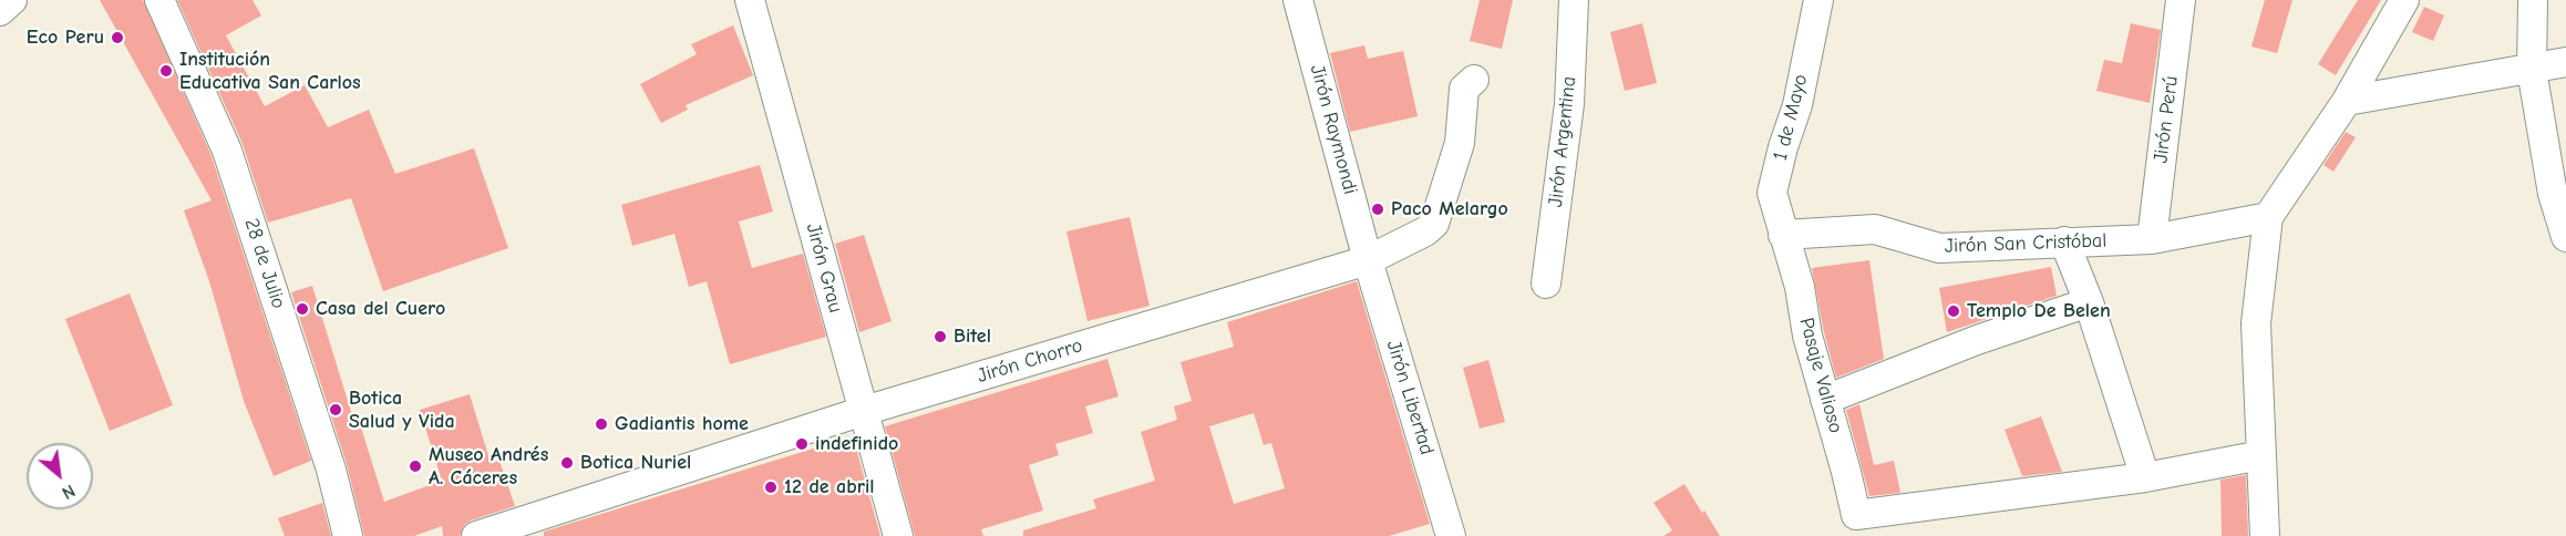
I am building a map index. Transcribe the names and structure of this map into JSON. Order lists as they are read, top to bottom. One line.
{"streets":{"street":["1 de Mayo","Jirón Perú","Jirón Raymondi","Jirón Argentina","Jirón San Cristóbal","28 de Julio","Jirón Grau","Jirón Chorro","Pasaje Valioso","Jirón Libertad"]},"crossings":[["1 de Mayo","Jirón San Cristóbal"],["1 de Mayo","Pasaje Valioso"],["Jirón Perú","Jirón San Cristóbal"],["Jirón Raymondi","Jirón Chorro"],["Jirón Raymondi","Jirón Libertad"],["Jirón San Cristóbal","Pasaje Valioso"],["Jirón Grau","Jirón Chorro"],["Jirón Chorro","Jirón Libertad"]],"places":["Eco Peru","Institución Educativa San Carlos","Paco Melargo","Casa del Cuero","Templo De Belen","Bitel","Botica Salud y Vida","Gadiantis home","indefinido","Botica Nuriel","Museo Andrés A. Cáceres","12 de abril"],"north":"bottom right"}
